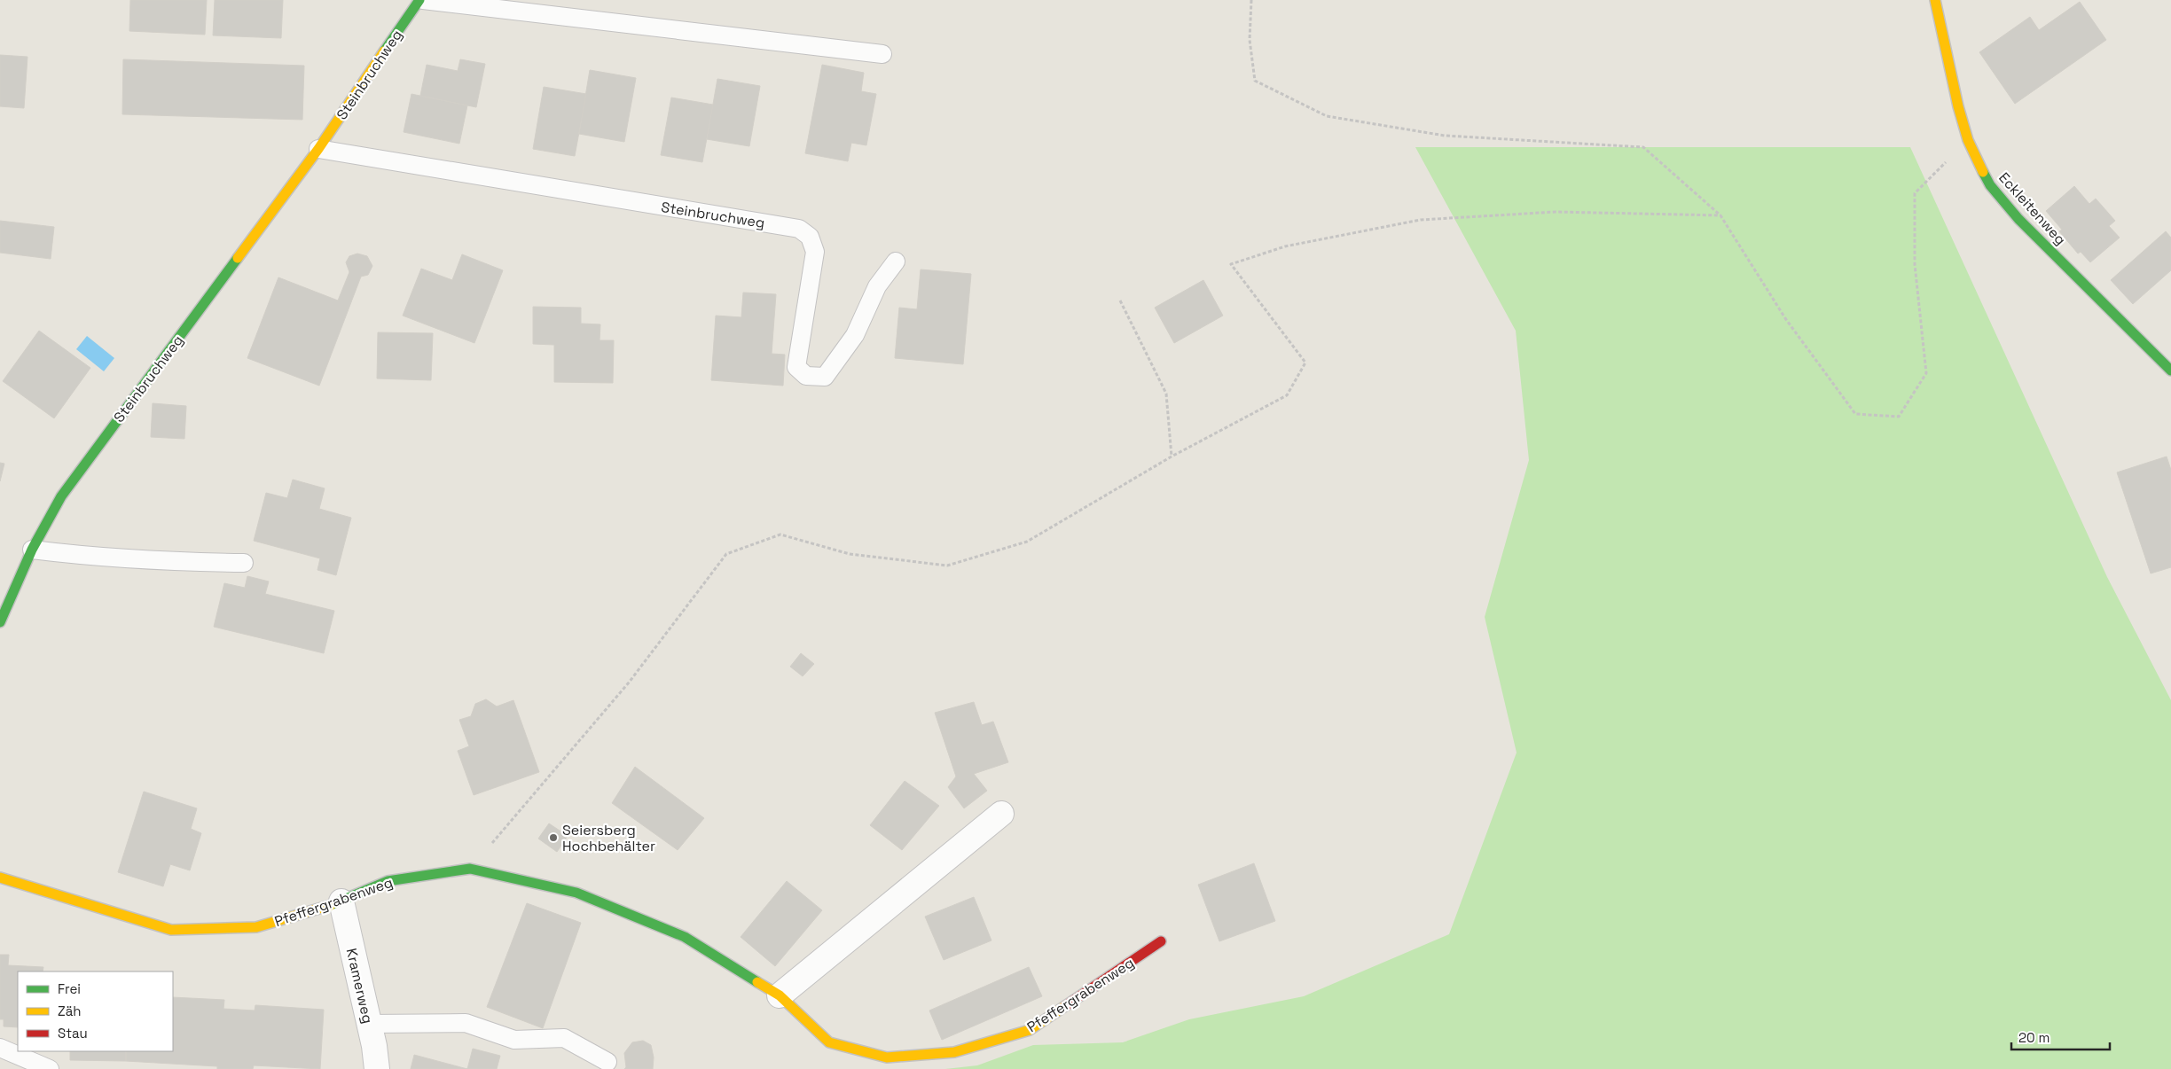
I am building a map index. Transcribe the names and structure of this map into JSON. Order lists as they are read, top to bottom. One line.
{"streets":{"street":["Steinbruchweg","Eckleitenweg","Pfeffergrabenweg","Kramerweg"]},"crossings":[["Pfeffergrabenweg","Kramerweg"]],"places":["Seiersberg Hochbehälter"],"legend":["Frei","Zäh","Stau"],"scale_bar":"20 m"}
